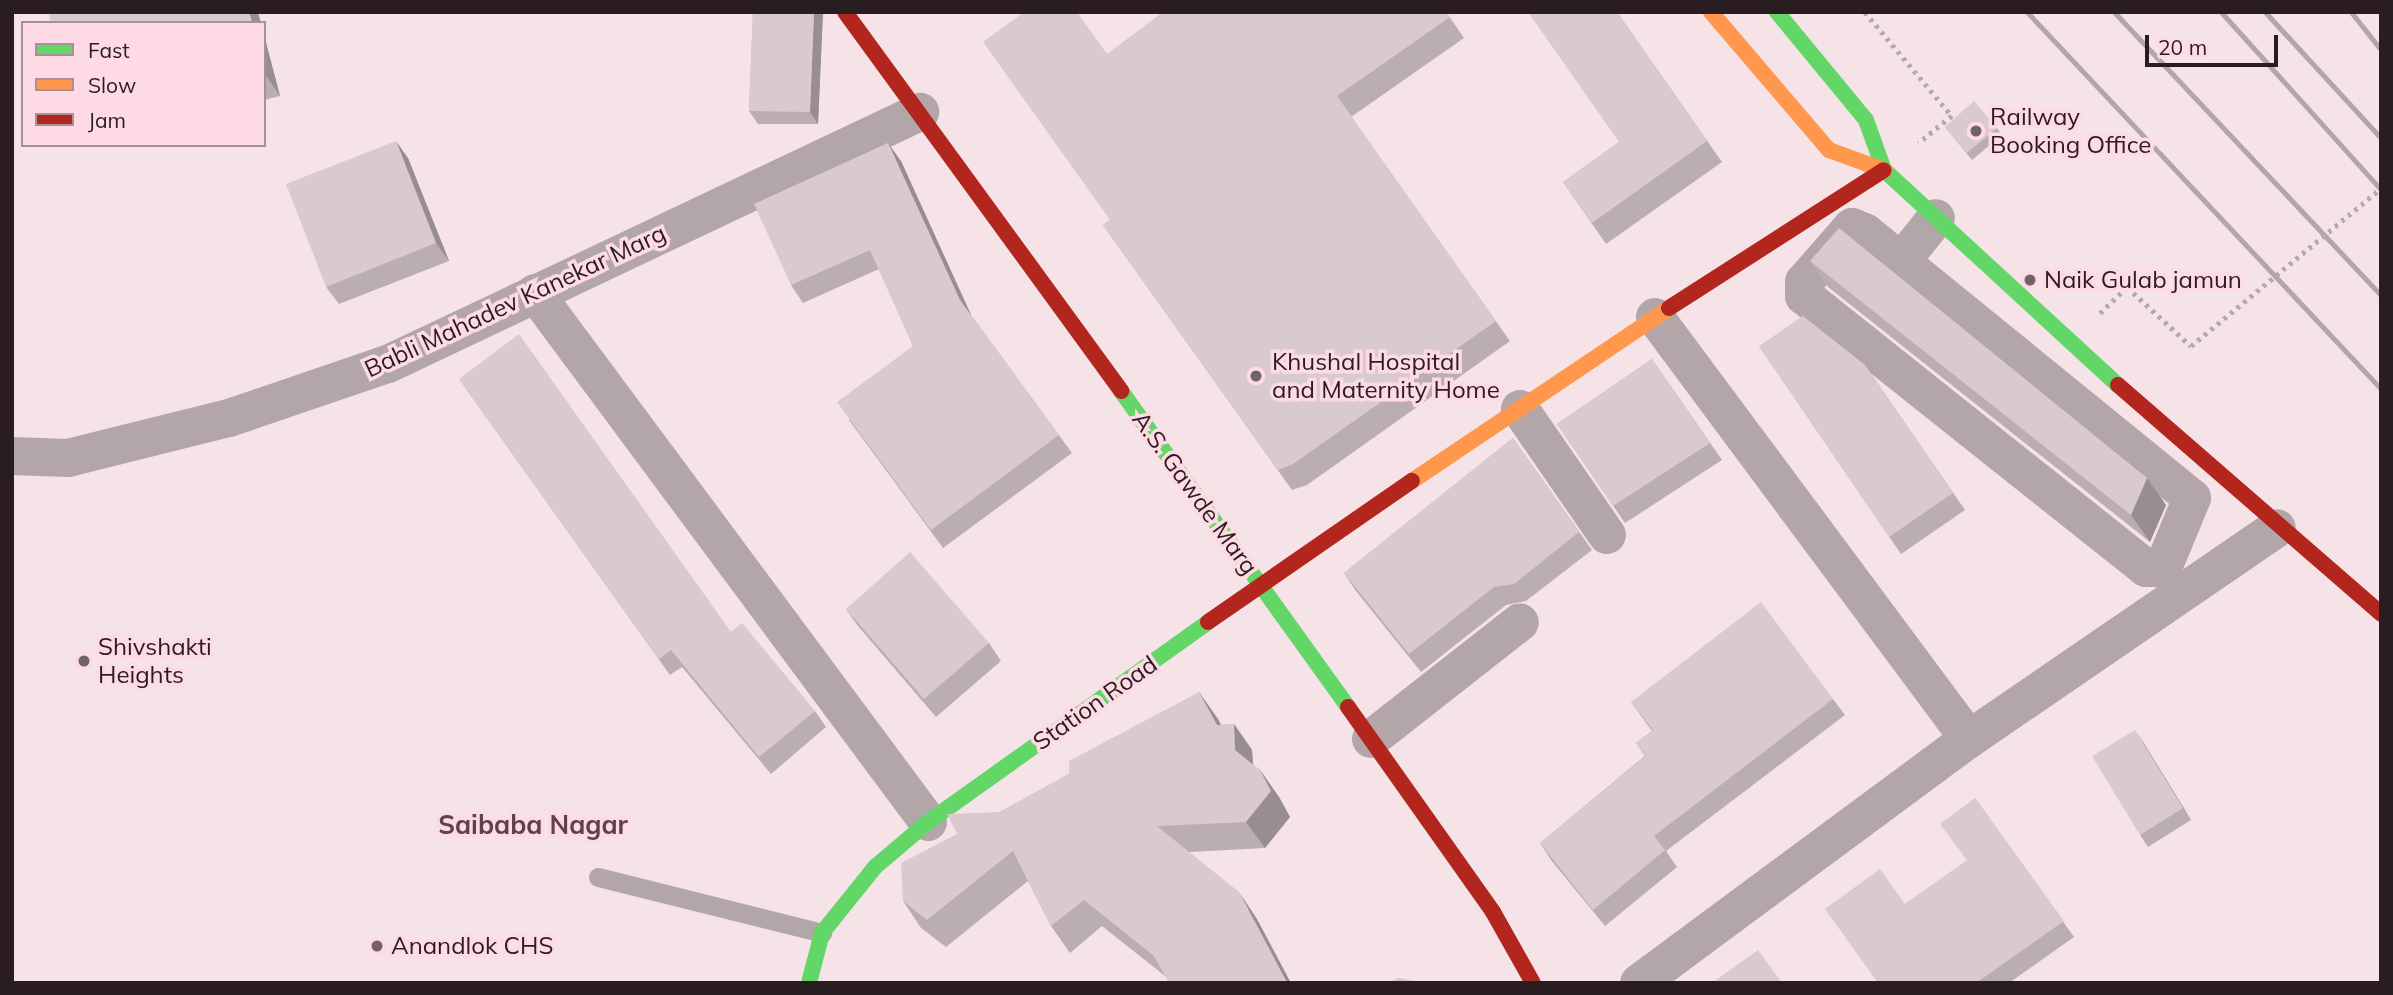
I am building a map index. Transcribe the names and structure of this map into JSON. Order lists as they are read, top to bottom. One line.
{"streets":{"street":["Babli Mahadev Kanekar Marg","A.S. Gawde Marg","Station Road"]},"crossings":[["Babli Mahadev Kanekar Marg","A.S. Gawde Marg"],["A.S. Gawde Marg","Station Road"]],"districts":["Saibaba Nagar"],"places":["Railway Booking Office","Naik Gulab jamun","Khushal Hospital and Maternity Home","Shivshakti Heights","Anandlok CHS"],"legend":["Fast","Slow","Jam"],"scale_bar":"20 m"}
